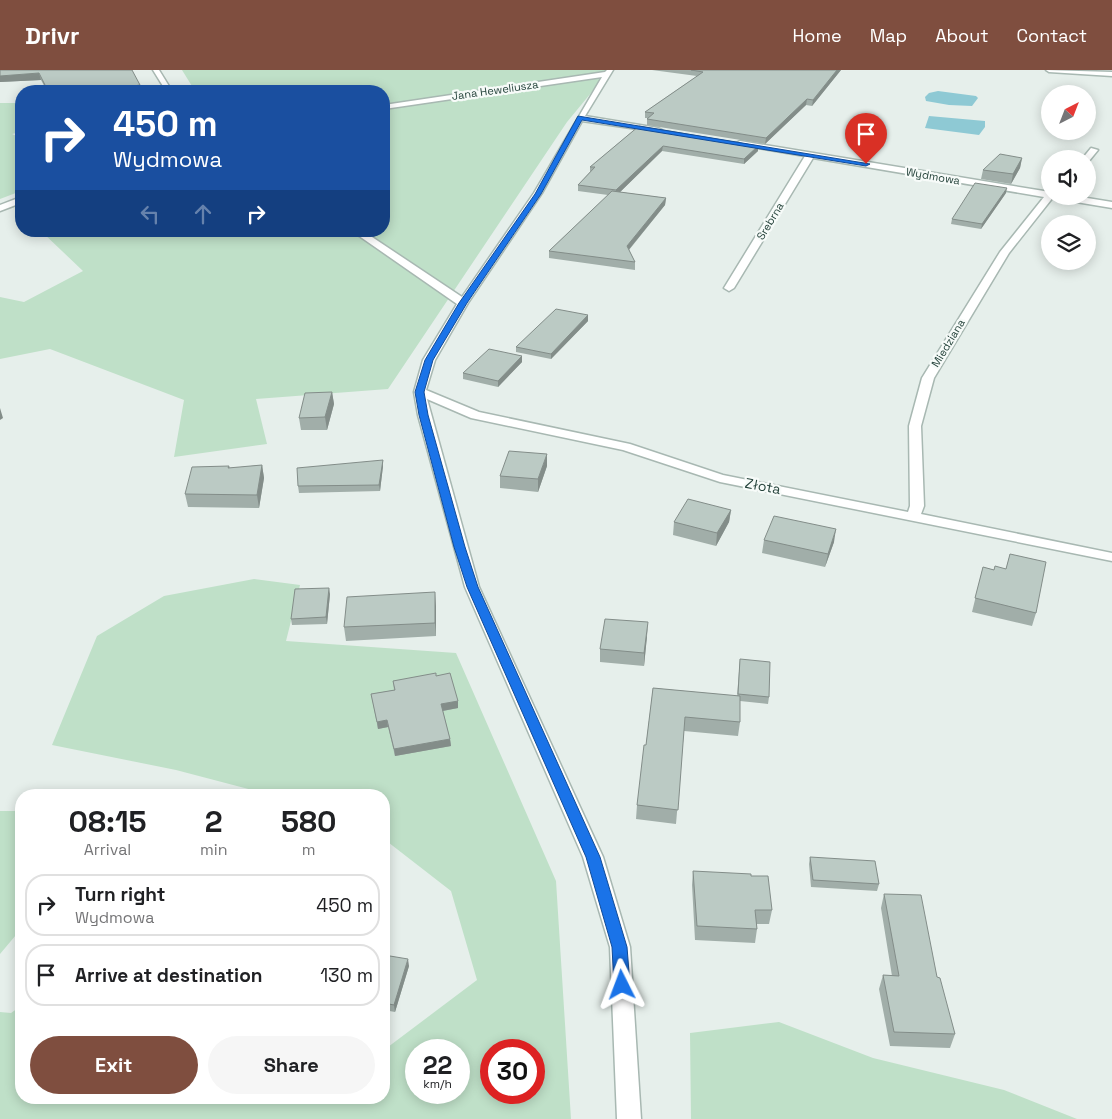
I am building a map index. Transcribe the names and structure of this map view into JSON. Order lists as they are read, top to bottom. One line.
{"streets":{"street":["Jana Heweliusza","Wydmowa","Srebrna","Miedziana","Złota"]},"crossings":[["Wydmowa","Srebrna"],["Miedziana","Złota"]],"north":"top right","page":{"header":"Drivr","nav":["Home","Map","About","Contact"],"turn":["450 m","Wydmowa"],"eta":["08:15","Arrival","2","min","580","m"],"list":[{"name":"Turn right","note":"Wydmowa","value":"450 m"},{"name":"Arrive at destination","value":"130 m"}],"buttons":["Exit","Share"],"speed":"22 km/h","limit":"30"}}
